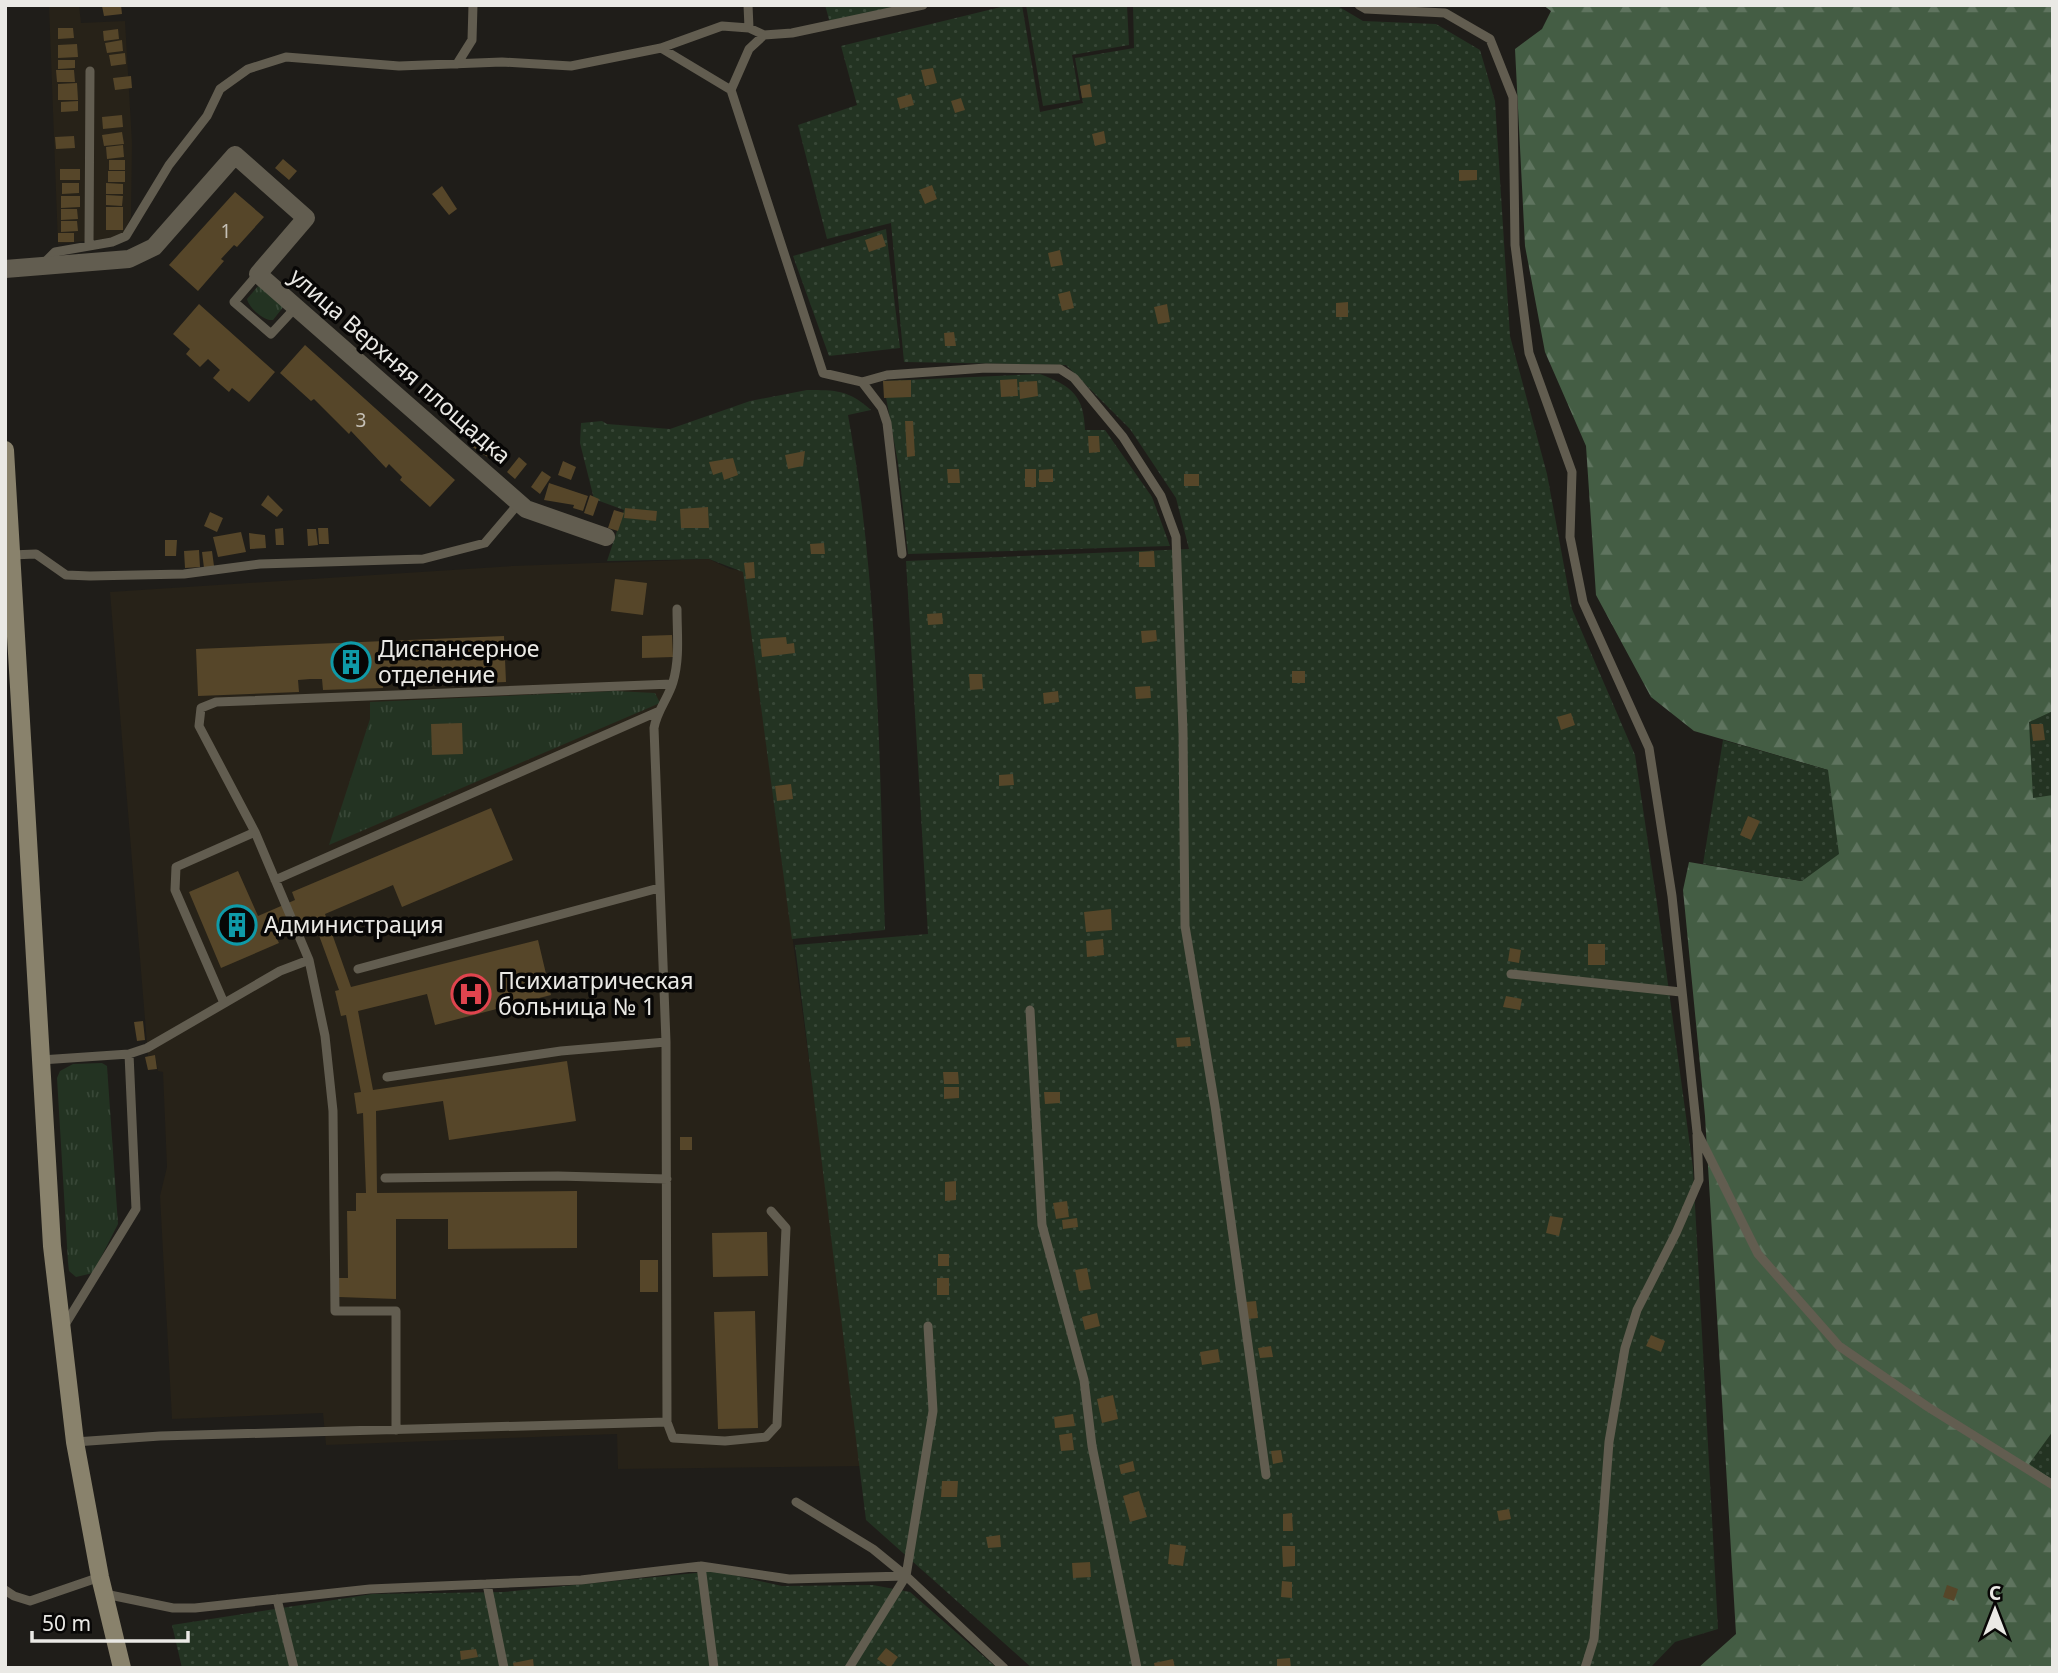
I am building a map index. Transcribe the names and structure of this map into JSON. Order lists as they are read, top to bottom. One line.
{"streets":{"street":["улица Верхняя площадка"]},"places":{"building":["Диспансерное отделение","Администрация"],"hospital":["Психиатрическая больница № 1"]},"house_numbers":["1","3"],"scale_bar":"50 m","north":"top"}
